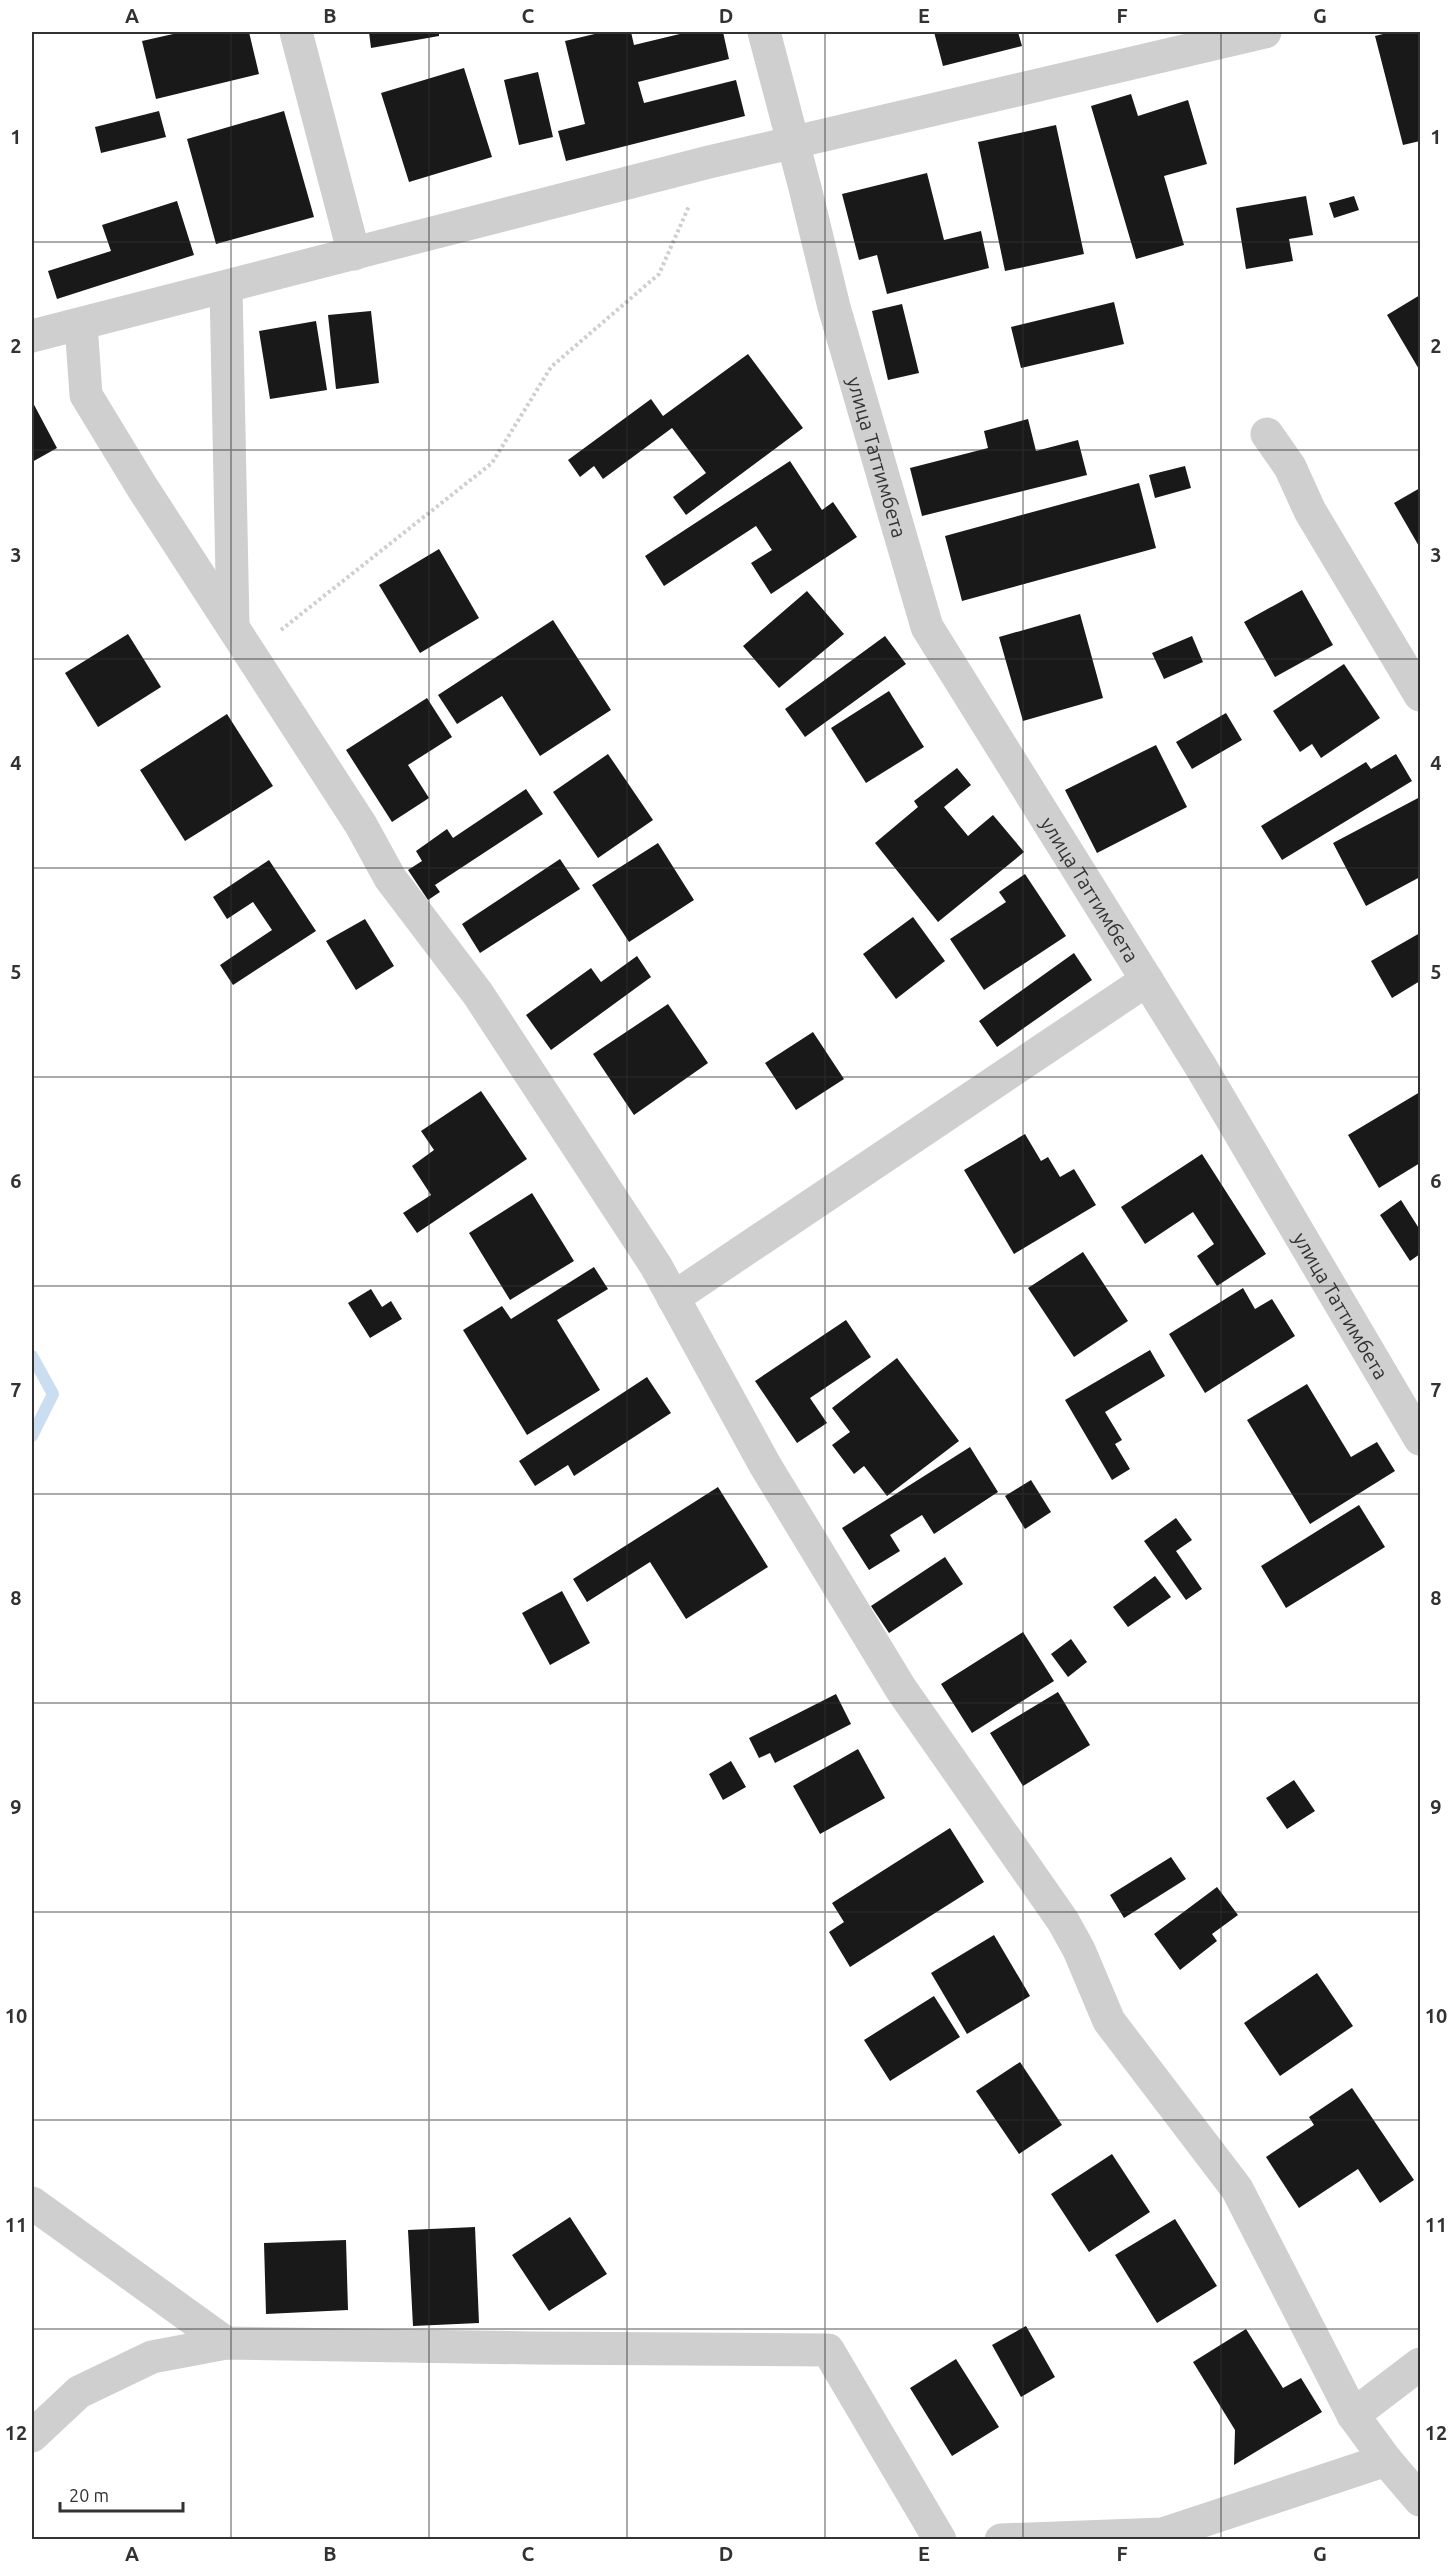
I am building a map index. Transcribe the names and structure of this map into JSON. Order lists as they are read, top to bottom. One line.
{"streets":{"street":["улица Таттимбета"]},"scale_bar":"20 m","grid":{"columns":["A","B","C","D","E","F","G"],"rows":["1","2","3","4","5","6","7","8","9","10","11","12"]}}
